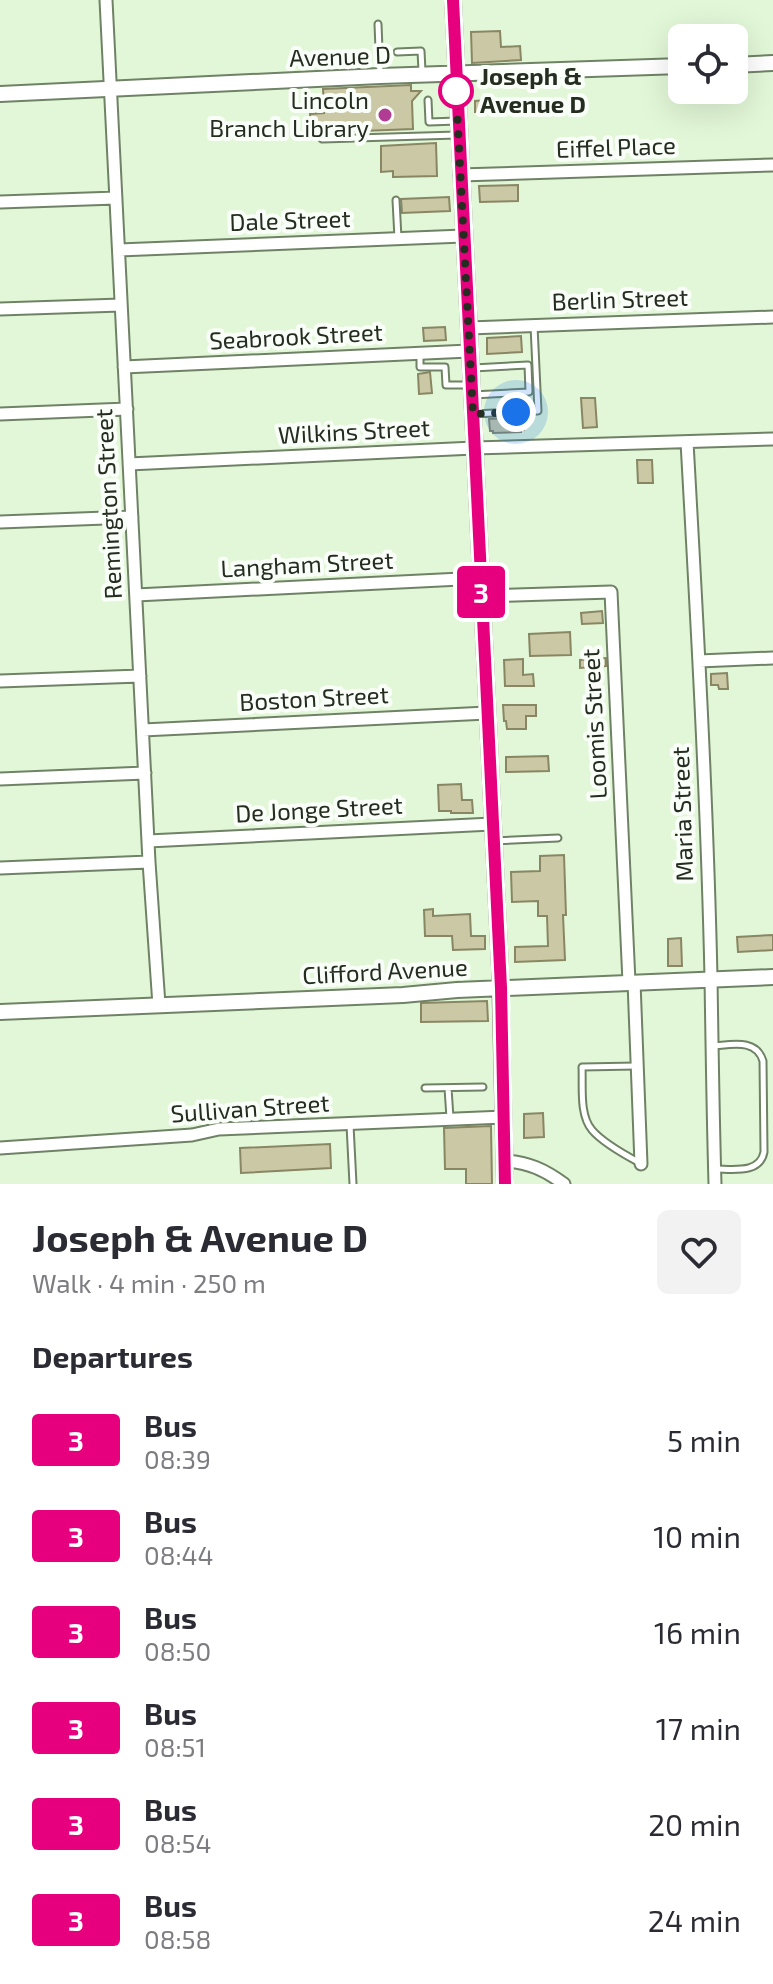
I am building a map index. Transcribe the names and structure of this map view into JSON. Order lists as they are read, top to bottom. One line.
{"streets":{"main road":["Avenue D","Clifford Avenue"],"street":["Eiffel Place","Dale Street","Berlin Street","Seabrook Street","Wilkins Street","Remington Street","Langham Street","Boston Street","Loomis Street","De Jonge Street","Maria Street","Sullivan Street"]},"crossings":[["Avenue D","Remington Street"],["Dale Street","Remington Street"],["Seabrook Street","Remington Street"],["Wilkins Street","Remington Street"],["Wilkins Street","Maria Street"],["Remington Street","Langham Street"],["Remington Street","Boston Street"],["Remington Street","De Jonge Street"],["Remington Street","Clifford Avenue"],["Loomis Street","Clifford Avenue"],["Maria Street","Clifford Avenue"]],"places":["Joseph & Avenue D","Lincoln Branch Library"],"lines":["bus line 3"],"page":{"on_map":"3","heading":[["Joseph & Avenue D","Walk · 4 min · 250 m"],"Departures"],"list":[{"mark":"3","name":"Bus","note":"08:39","value":"5 min"},{"mark":"3","name":"Bus","note":"08:44","value":"10 min"},{"mark":"3","name":"Bus","note":"08:50","value":"16 min"},{"mark":"3","name":"Bus","note":"08:51","value":"17 min"},{"mark":"3","name":"Bus","note":"08:54","value":"20 min"},{"mark":"3","name":"Bus","note":"08:58","value":"24 min"}]}}
